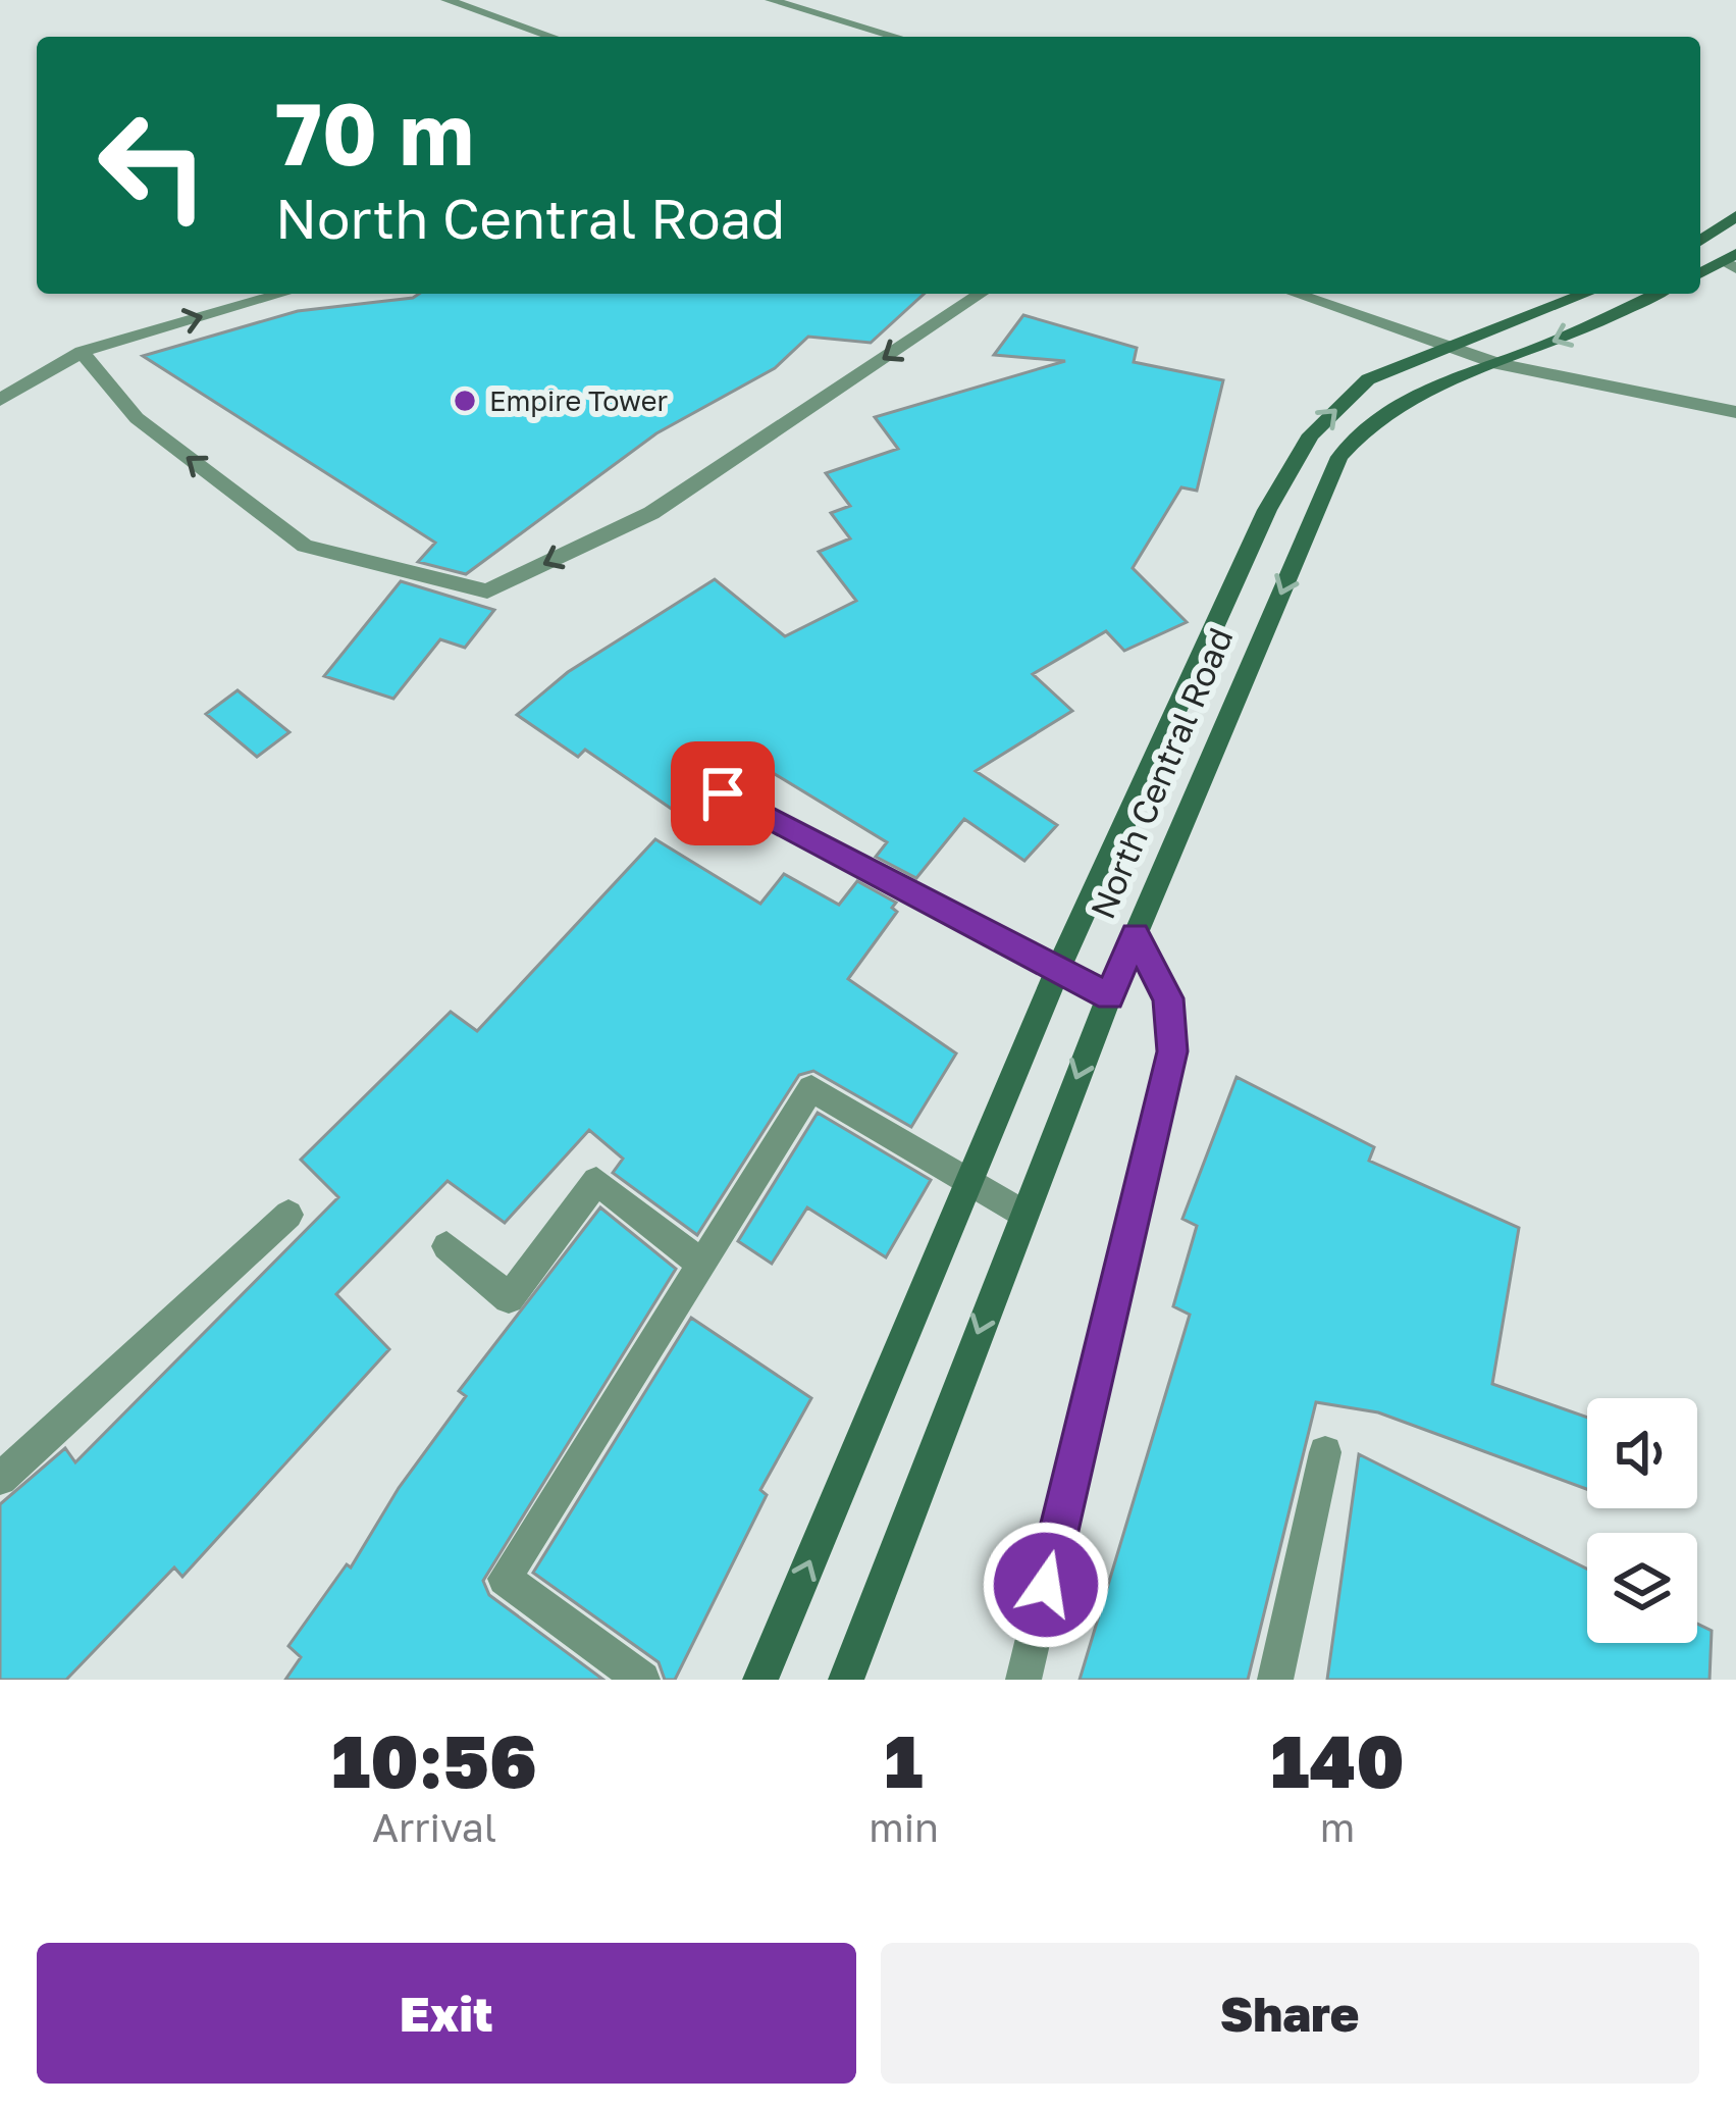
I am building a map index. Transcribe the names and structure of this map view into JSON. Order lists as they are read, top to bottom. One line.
{"streets":{"main road":["North Central Road"]},"places":["Empire Tower"],"page":{"turn":["70 m","North Central Road"],"eta":["10:56","Arrival","1","min","140","m"],"buttons":["Exit","Share"]}}
